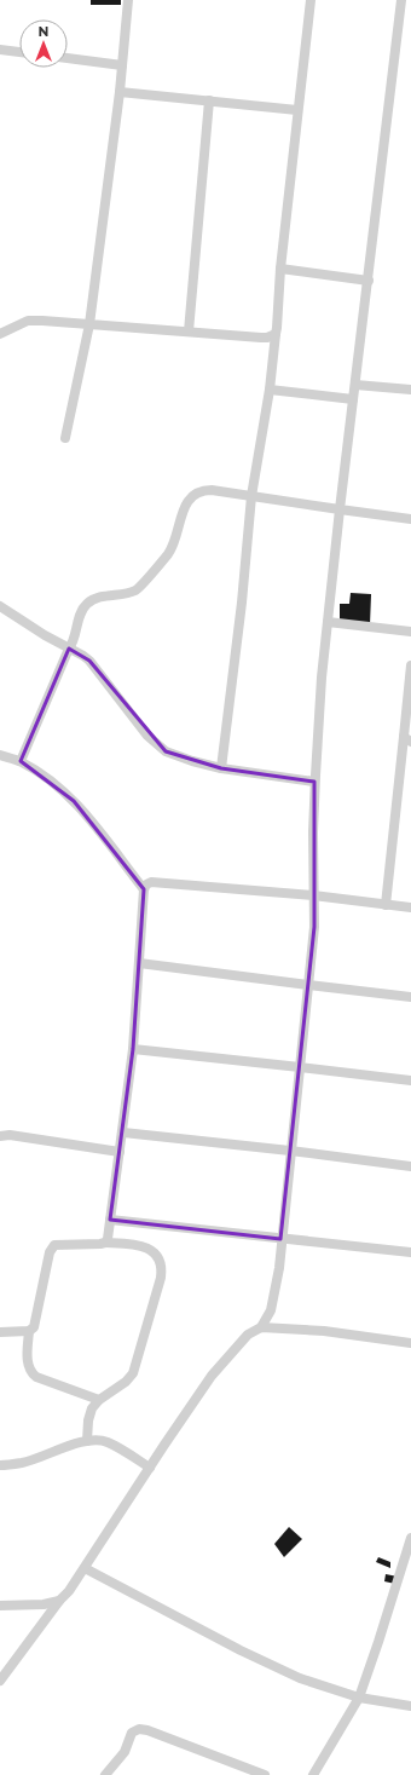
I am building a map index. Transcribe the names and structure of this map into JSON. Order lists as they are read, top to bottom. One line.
{"north":"top"}
